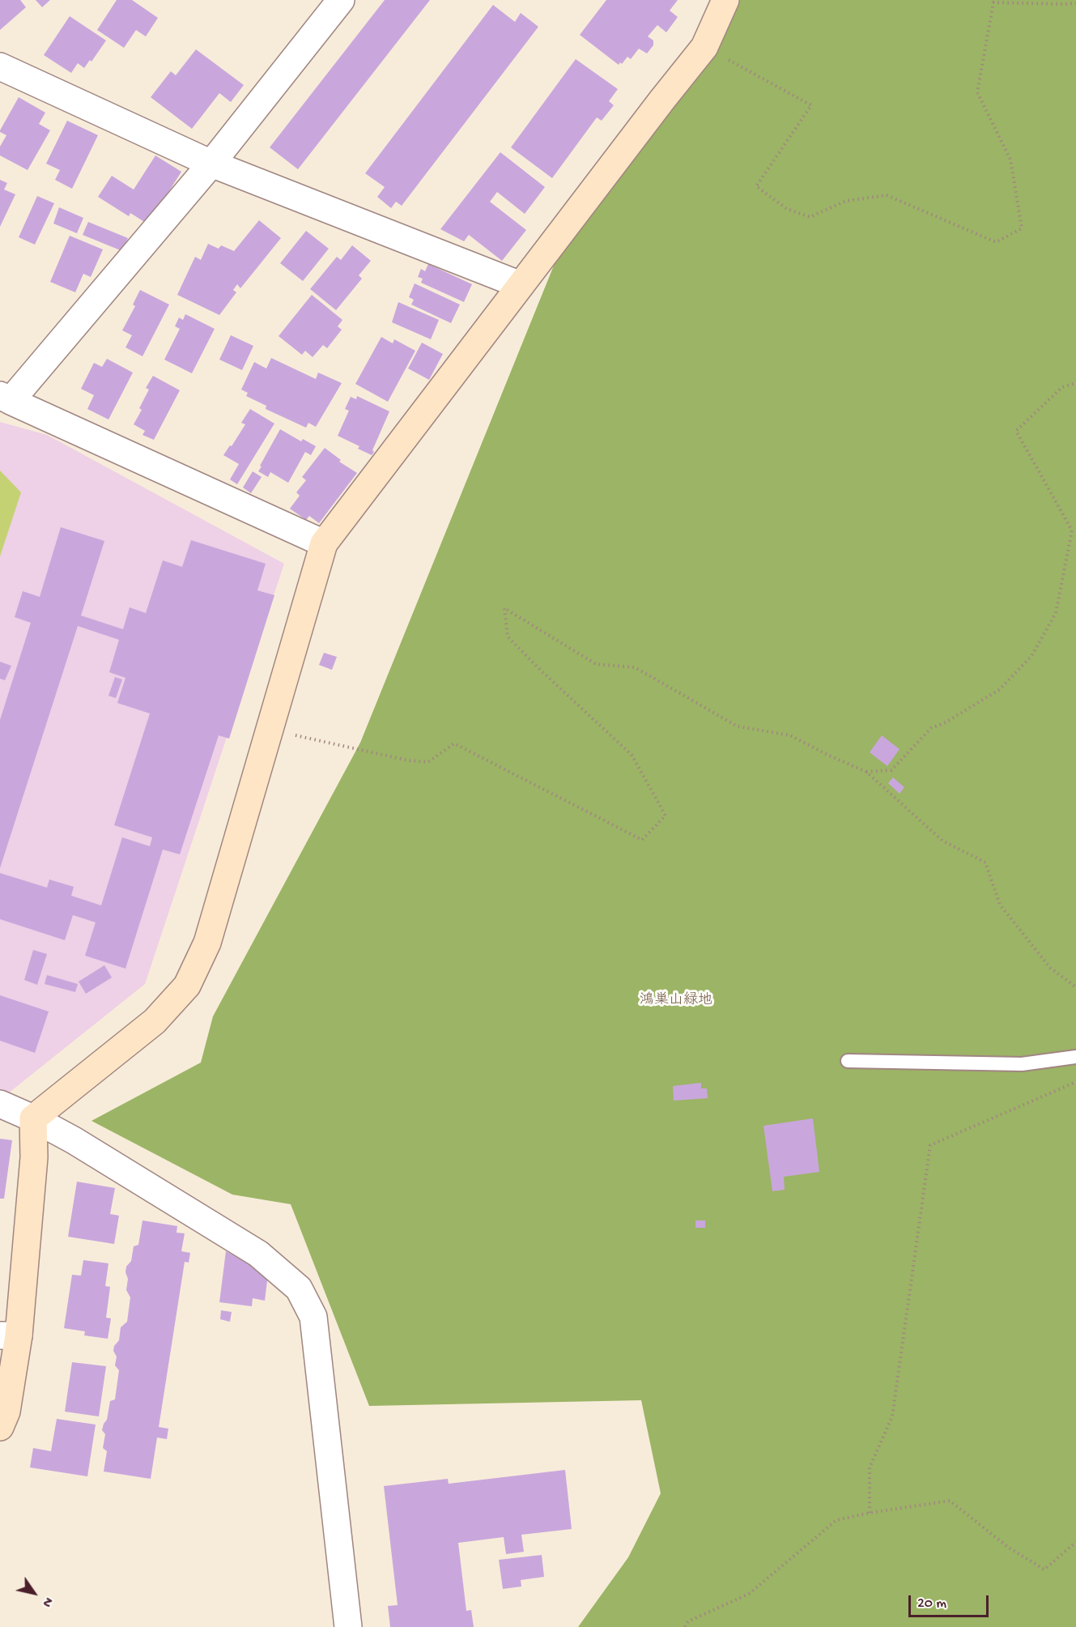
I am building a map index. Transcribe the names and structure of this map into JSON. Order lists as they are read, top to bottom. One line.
{"parks":["鴻巣山緑地"],"scale_bar":"20 m","north":"bottom right"}
